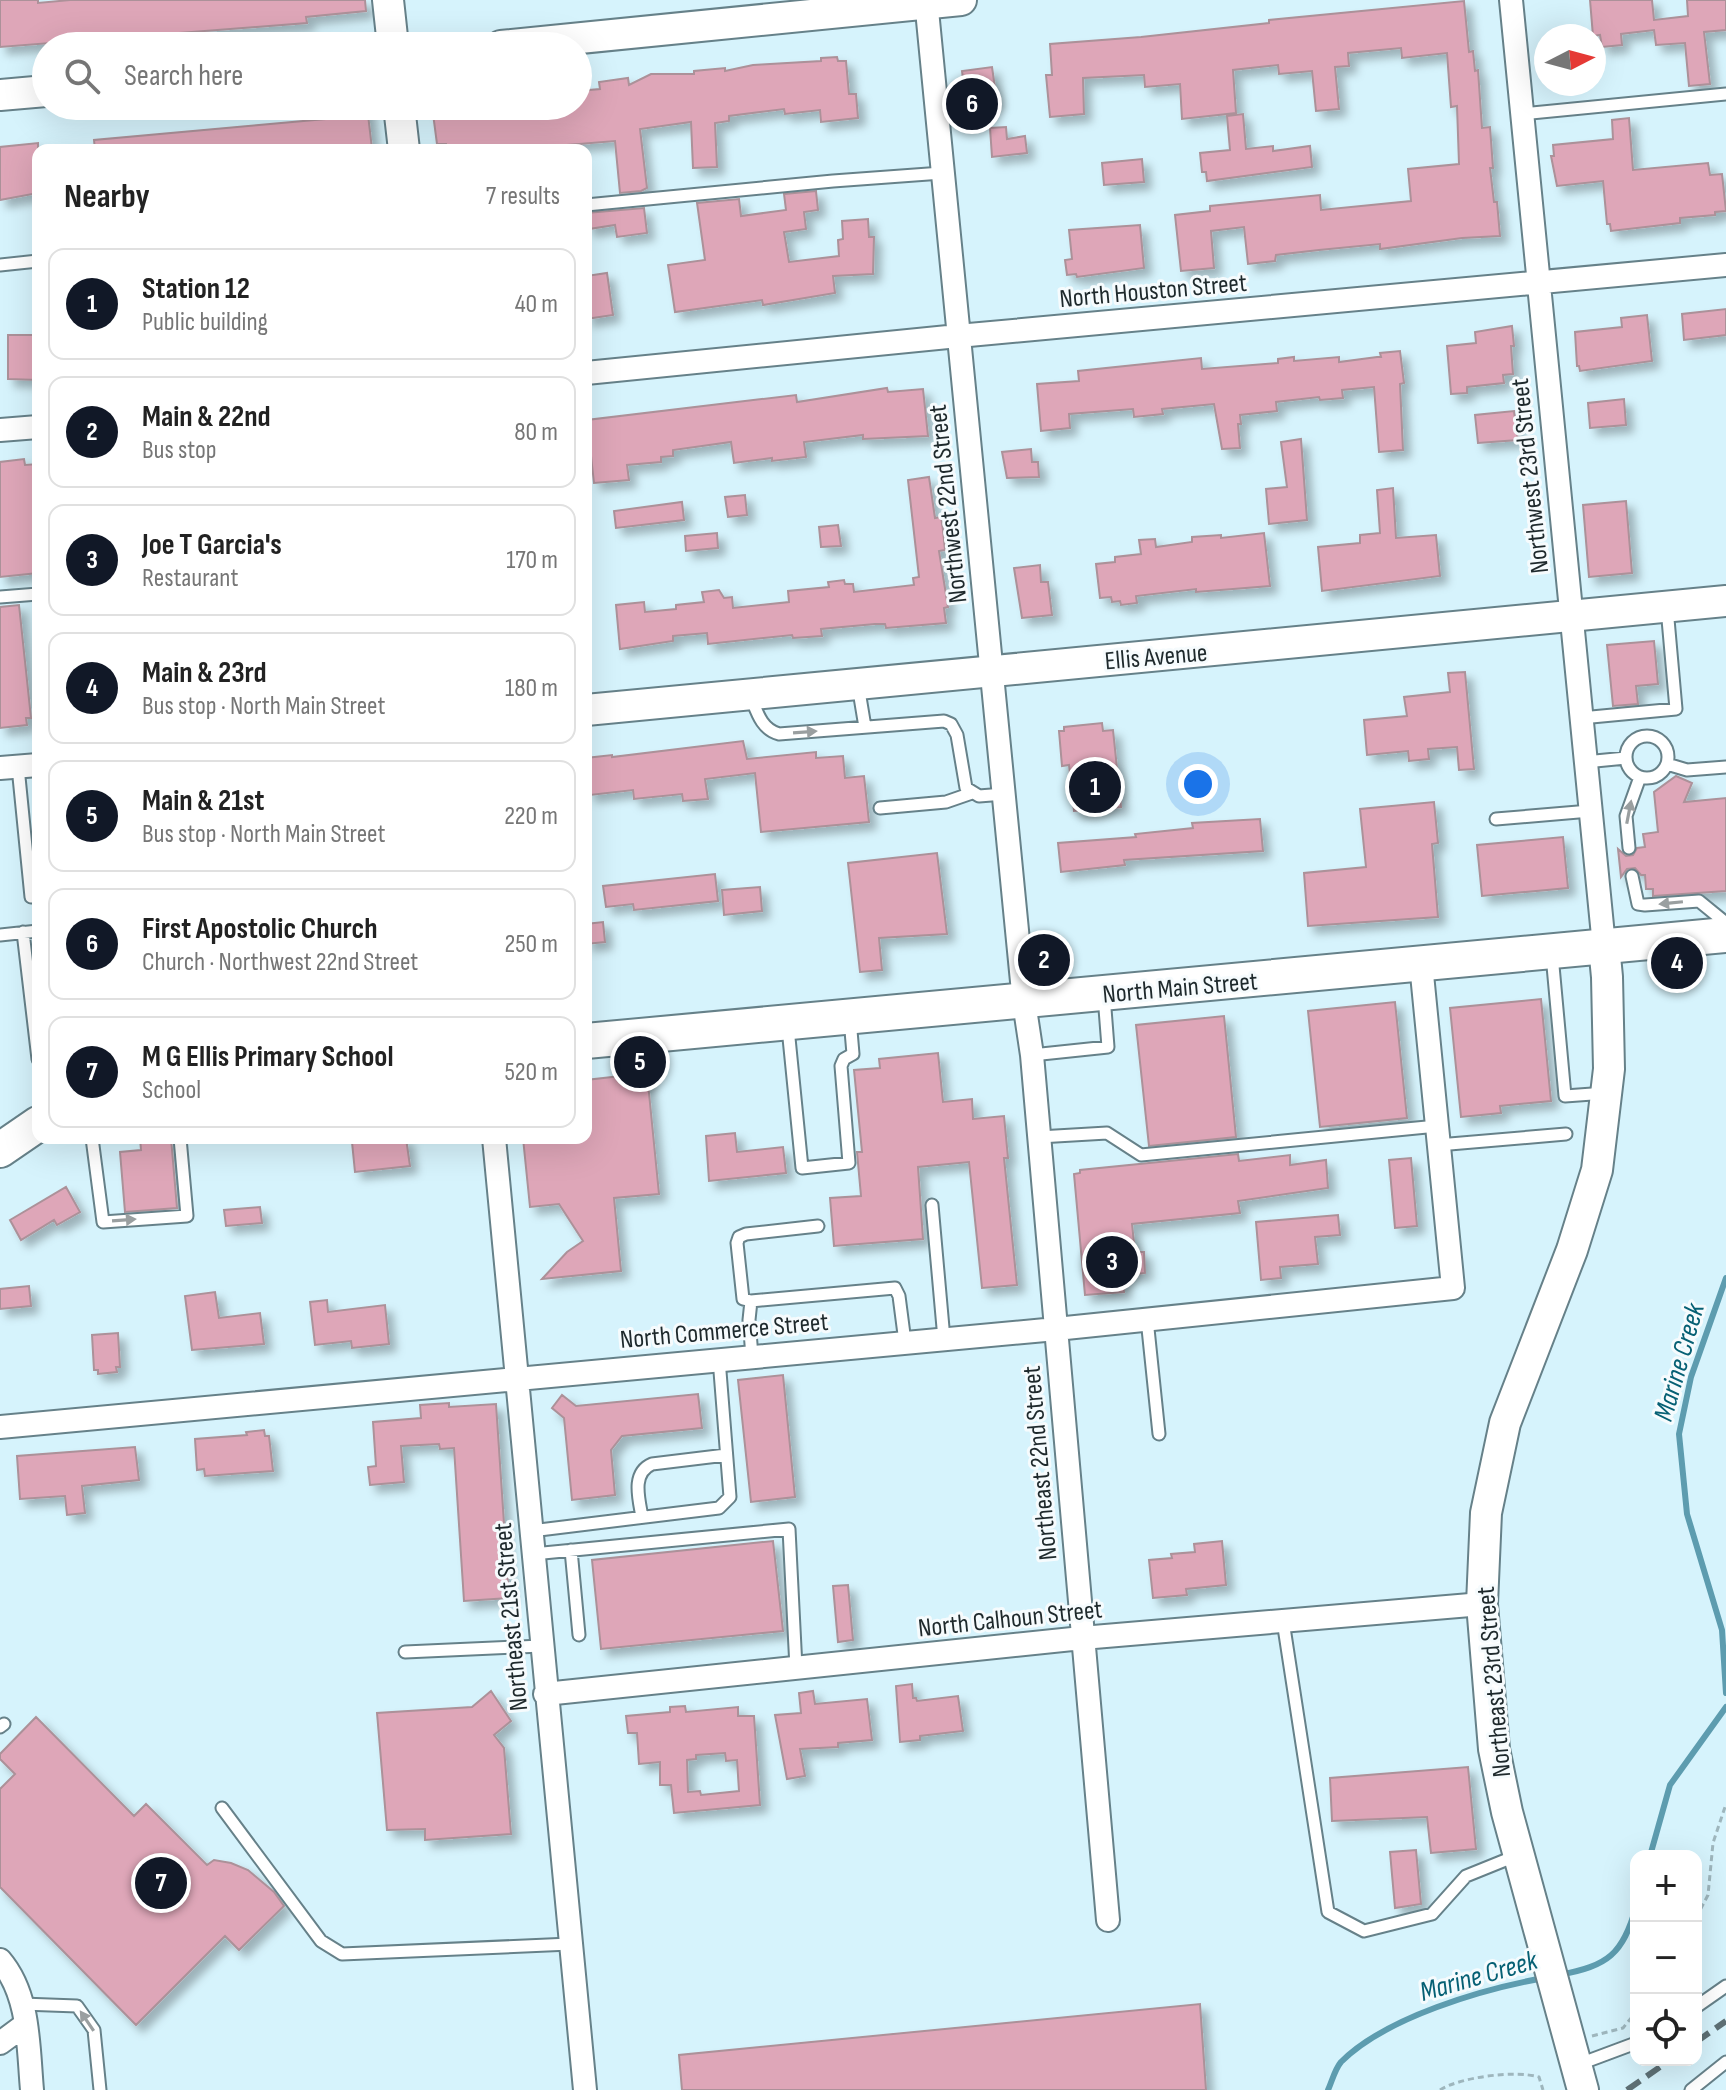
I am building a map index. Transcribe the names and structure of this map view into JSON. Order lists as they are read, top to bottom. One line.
{"streets":{"main road":["North Main Street"],"street":["North Houston Street","Northwest 23rd Street","Northwest 22nd Street","Ellis Avenue","North Commerce Street","Northeast 22nd Street","Northeast 21st Street","North Calhoun Street","Northeast 23rd Street"]},"crossings":[["North Houston Street","Northwest 23rd Street"],["North Houston Street","Northwest 22nd Street"],["Northwest 23rd Street","Ellis Avenue"],["Northwest 23rd Street","North Main Street"],["Northwest 23rd Street","Northeast 23rd Street"],["Northwest 22nd Street","Ellis Avenue"],["Northwest 22nd Street","North Main Street"],["Northwest 22nd Street","Northeast 22nd Street"],["North Main Street","Northeast 22nd Street"],["North Main Street","Northeast 23rd Street"],["North Commerce Street","Northeast 22nd Street"],["North Commerce Street","Northeast 21st Street"],["Northeast 22nd Street","North Calhoun Street"],["Northeast 21st Street","North Calhoun Street"],["North Calhoun Street","Northeast 23rd Street"]],"water":["Marine Creek"],"north":"right","page":{"search":"Search here","pins":["6","1","2","4","5","3","7"],"heading":["Nearby","7 results"],"list":[{"mark":"1","name":"Station 12","note":"Public building","value":"40 m"},{"mark":"2","name":"Main & 22nd","note":"Bus stop","value":"80 m"},{"mark":"3","name":"Joe T Garcia's","note":"Restaurant","value":"170 m"},{"mark":"4","name":"Main & 23rd","note":"Bus stop · North Main Street","value":"180 m"},{"mark":"5","name":"Main & 21st","note":"Bus stop · North Main Street","value":"220 m"},{"mark":"6","name":"First Apostolic Church","note":"Church · Northwest 22nd Street","value":"250 m"},{"mark":"7","name":"M G Ellis Primary School","note":"School","value":"520 m"}],"map_buttons":["+","−"]}}
